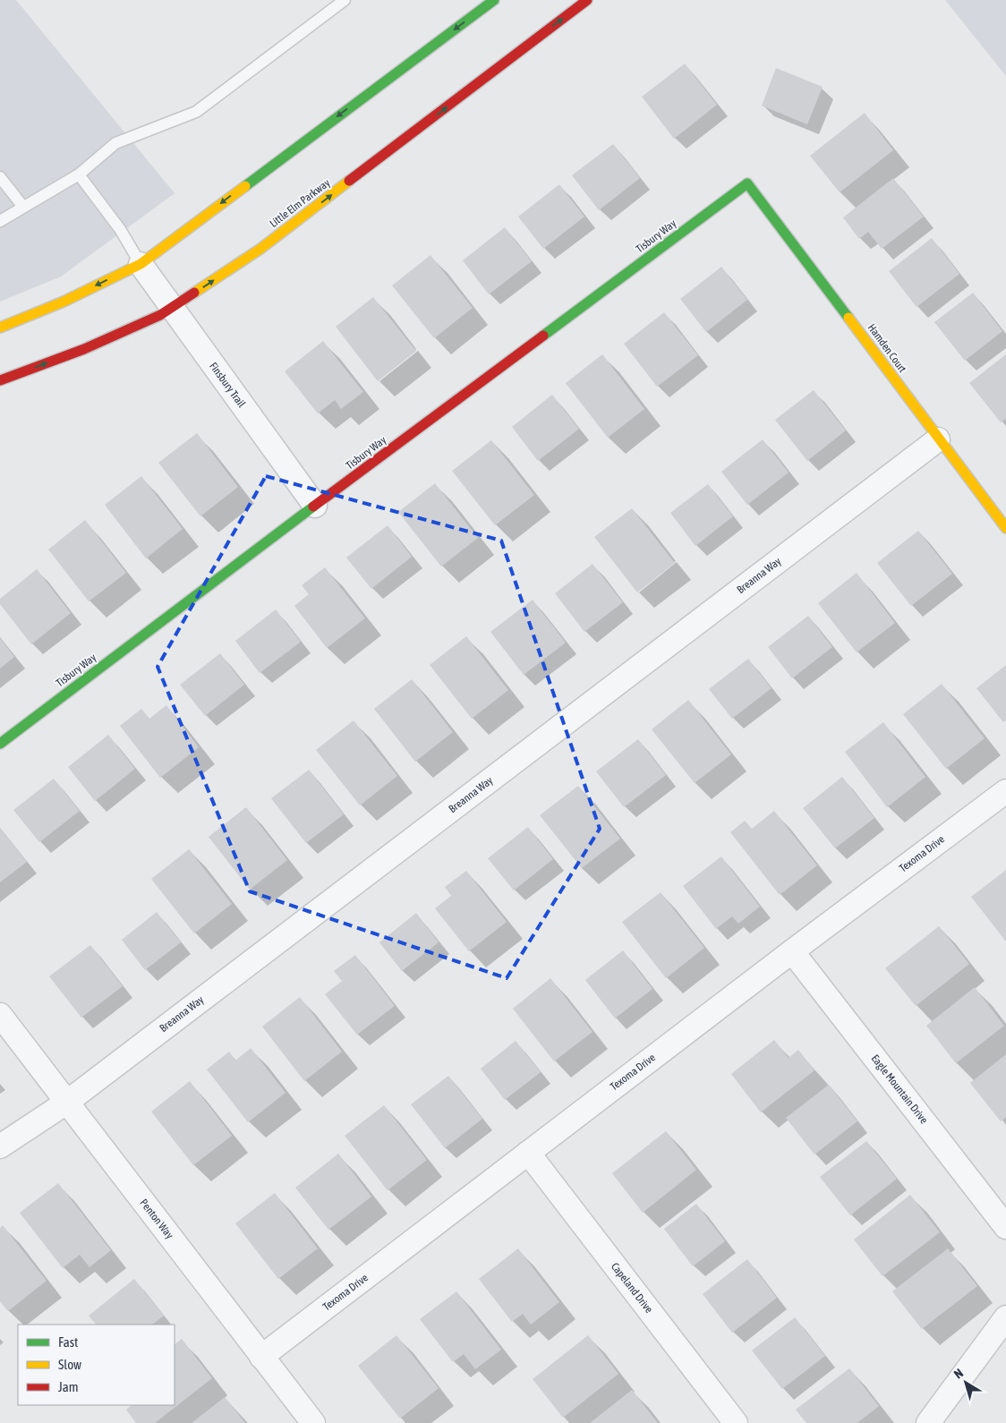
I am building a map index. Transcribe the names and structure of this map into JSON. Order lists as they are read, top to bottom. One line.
{"streets":{"street":["Little Elm Parkway","Tisbury Way","Hamden Court","Finsbury Trail","Breanna Way","Texoma Drive","Eagle Mountain Drive","Penton Way","Capeland Drive"]},"crossings":[["Little Elm Parkway","Finsbury Trail"],["Tisbury Way","Hamden Court"],["Tisbury Way","Finsbury Trail"],["Hamden Court","Breanna Way"],["Breanna Way","Penton Way"],["Texoma Drive","Eagle Mountain Drive"],["Texoma Drive","Penton Way"],["Texoma Drive","Capeland Drive"]],"legend":["Fast","Slow","Jam"],"north":"top left"}
